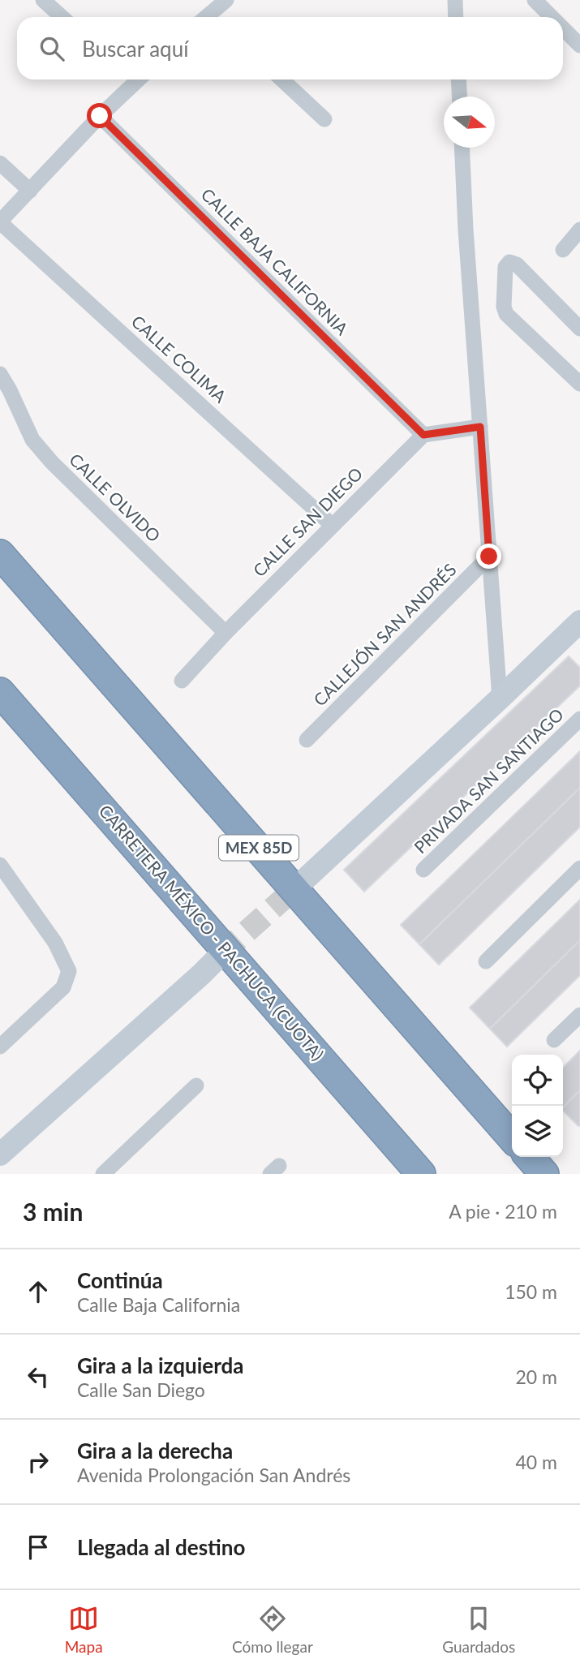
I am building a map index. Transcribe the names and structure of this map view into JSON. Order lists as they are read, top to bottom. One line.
{"streets":{"highway":["MEX 85D","CARRETERA MÉXICO - PACHUCA (CUOTA)"],"street":["CALLE BAJA CALIFORNIA","CALLE COLIMA","CALLE OLVIDO","CALLE SAN DIEGO","CALLEJÓN SAN ANDRÉS","PRIVADA SAN SANTIAGO"]},"crossings":[["CALLE BAJA CALIFORNIA","CALLE SAN DIEGO"],["CALLE COLIMA","CALLE SAN DIEGO"],["CALLE OLVIDO","CALLE SAN DIEGO"]],"north":"right","page":{"search":"Buscar aquí","heading":["3 min","A pie · 210 m"],"list":[["Continúa","Calle Baja California","150 m"],["Gira a la izquierda","Calle San Diego","20 m"],["Gira a la derecha","Avenida Prolongación San Andrés","40 m"],"Llegada al destino"],"nav":["Mapa","Cómo llegar","Guardados"]}}
